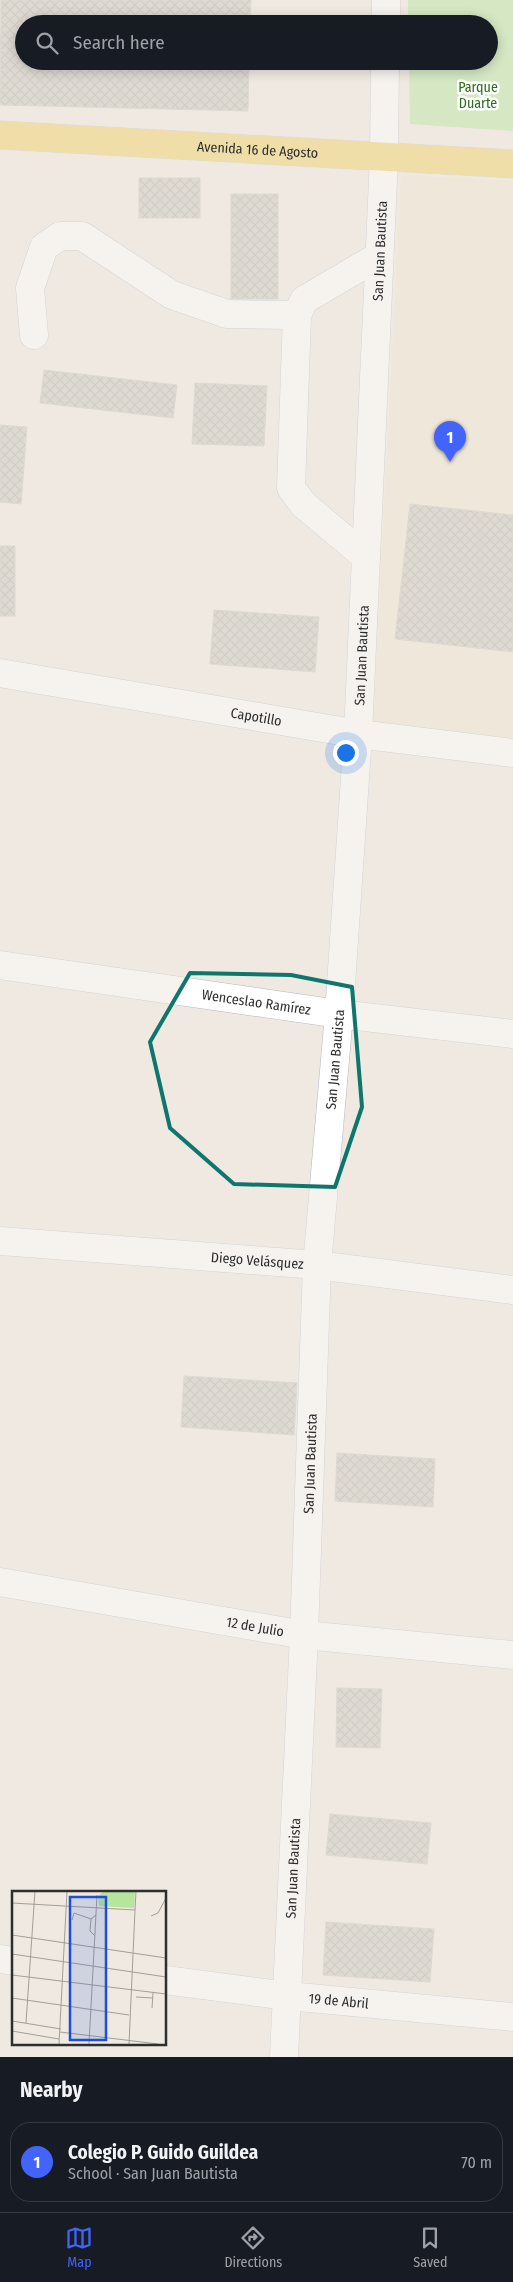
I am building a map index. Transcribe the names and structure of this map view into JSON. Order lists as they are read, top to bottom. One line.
{"streets":{"main road":["Avenida 16 de Agosto"],"street":["San Juan Bautista","Capotillo","Wenceslao Ramírez","Diego Velásquez","12 de Julio","19 de Abril"]},"crossings":[["Avenida 16 de Agosto","San Juan Bautista"],["San Juan Bautista","Capotillo"],["San Juan Bautista","Wenceslao Ramírez"],["San Juan Bautista","Diego Velásquez"],["San Juan Bautista","12 de Julio"],["San Juan Bautista","19 de Abril"]],"parks":["Parque Duarte"],"page":{"search":"Search here","pins":"1","heading":"Nearby","list":[{"mark":"1","name":"Colegio P. Guido Guildea","note":"School · San Juan Bautista","value":"70 m"}],"nav":["Map","Directions","Saved"]}}
